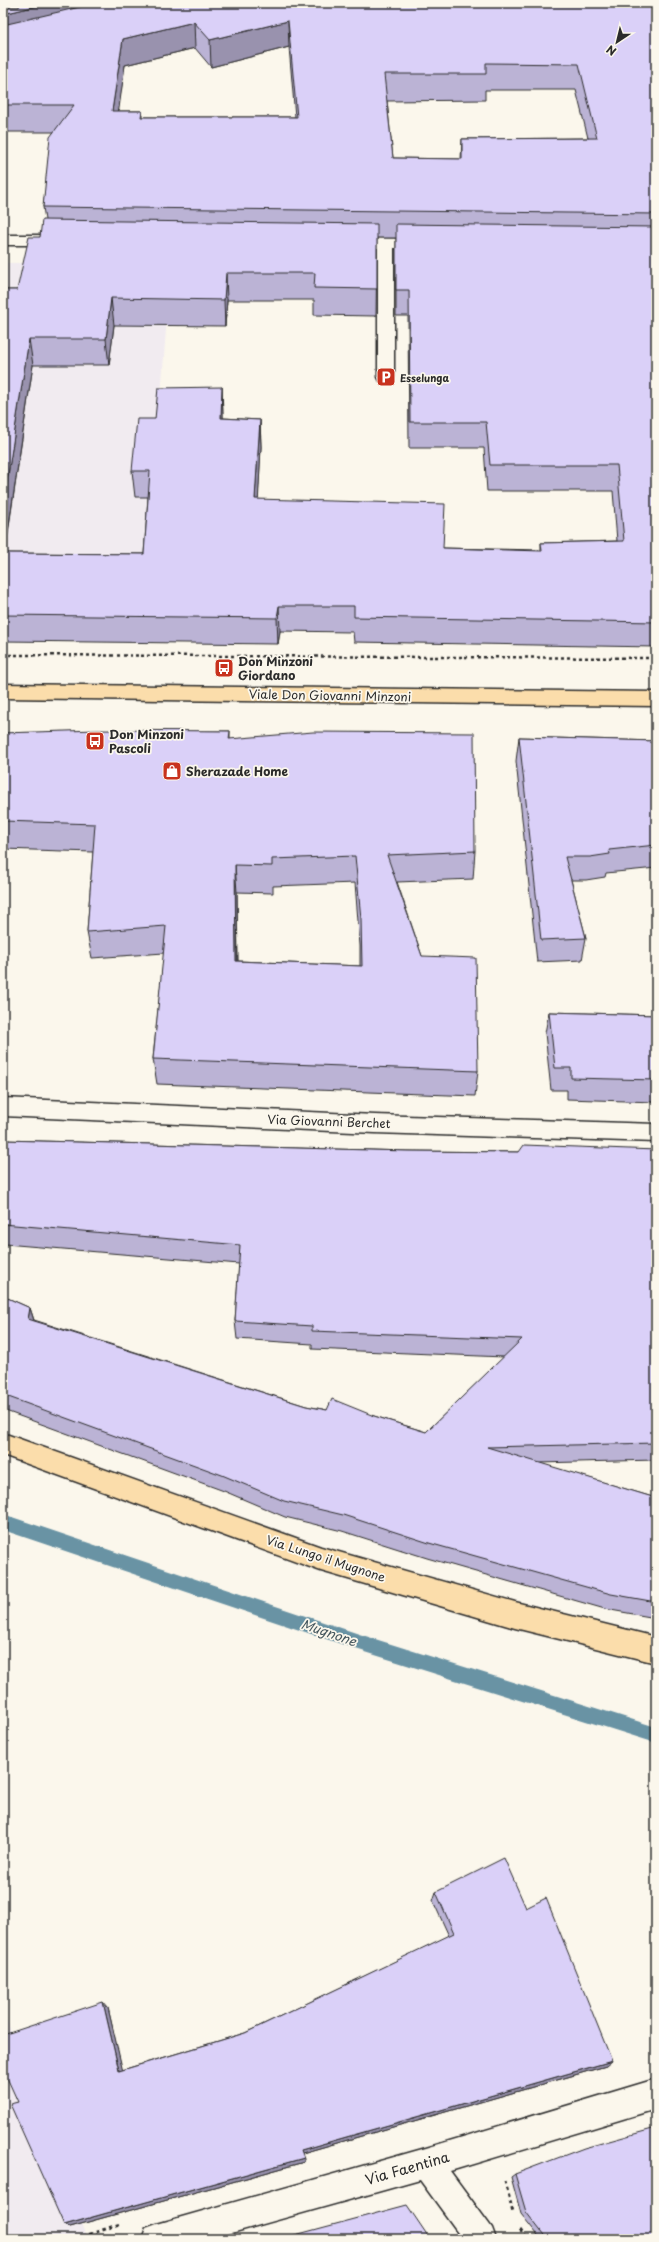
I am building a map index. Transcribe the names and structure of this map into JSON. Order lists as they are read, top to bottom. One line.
{"streets":{"main road":["Viale Don Giovanni Minzoni","Via Lungo il Mugnone"],"street":["Via Giovanni Berchet","Via Faentina"]},"water":["Mugnone"],"places":{"parking":["Esselunga"],"bus stop":["Don Minzoni Giordano","Don Minzoni Pascoli"],"shop":["Sherazade Home"]},"north":"bottom left"}
